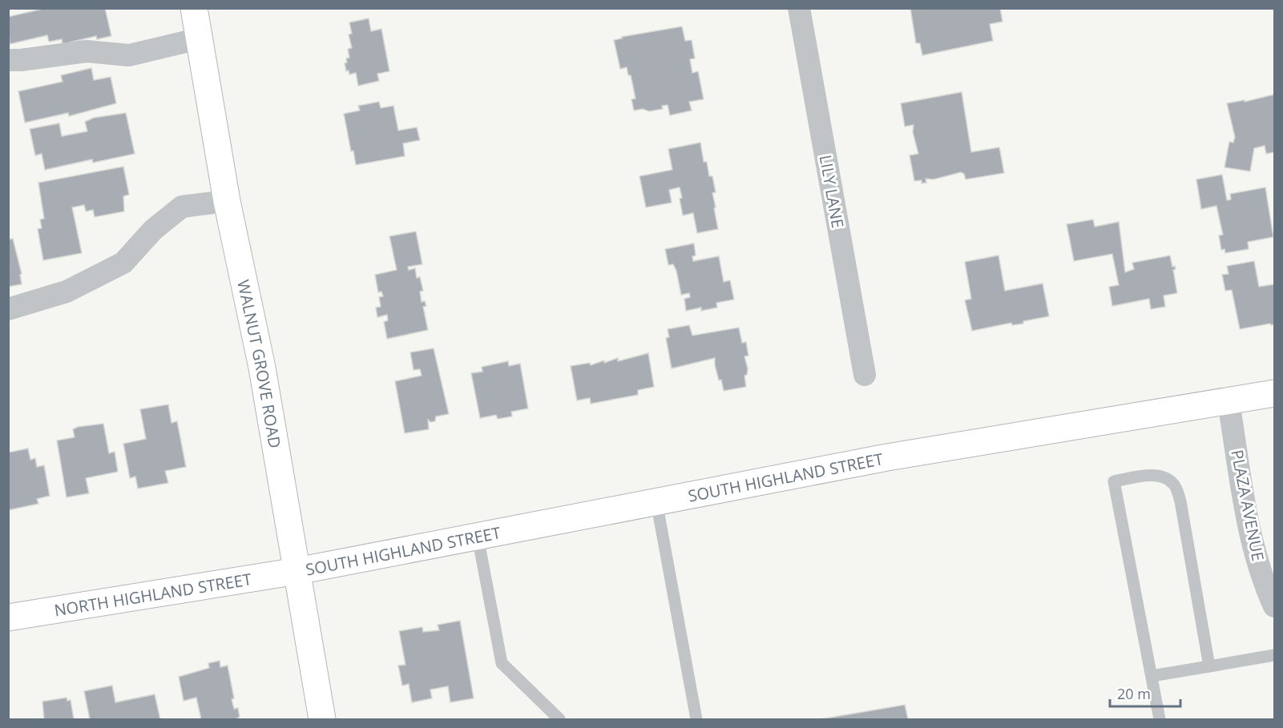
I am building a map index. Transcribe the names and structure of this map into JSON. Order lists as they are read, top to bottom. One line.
{"streets":{"main road":["WALNUT GROVE ROAD","SOUTH HIGHLAND STREET","NORTH HIGHLAND STREET"],"street":["LILY LANE","PLAZA AVENUE"]},"crossings":[["WALNUT GROVE ROAD","SOUTH HIGHLAND STREET"],["WALNUT GROVE ROAD","NORTH HIGHLAND STREET"],["SOUTH HIGHLAND STREET","PLAZA AVENUE"],["SOUTH HIGHLAND STREET","NORTH HIGHLAND STREET"]],"scale_bar":"20 m"}
